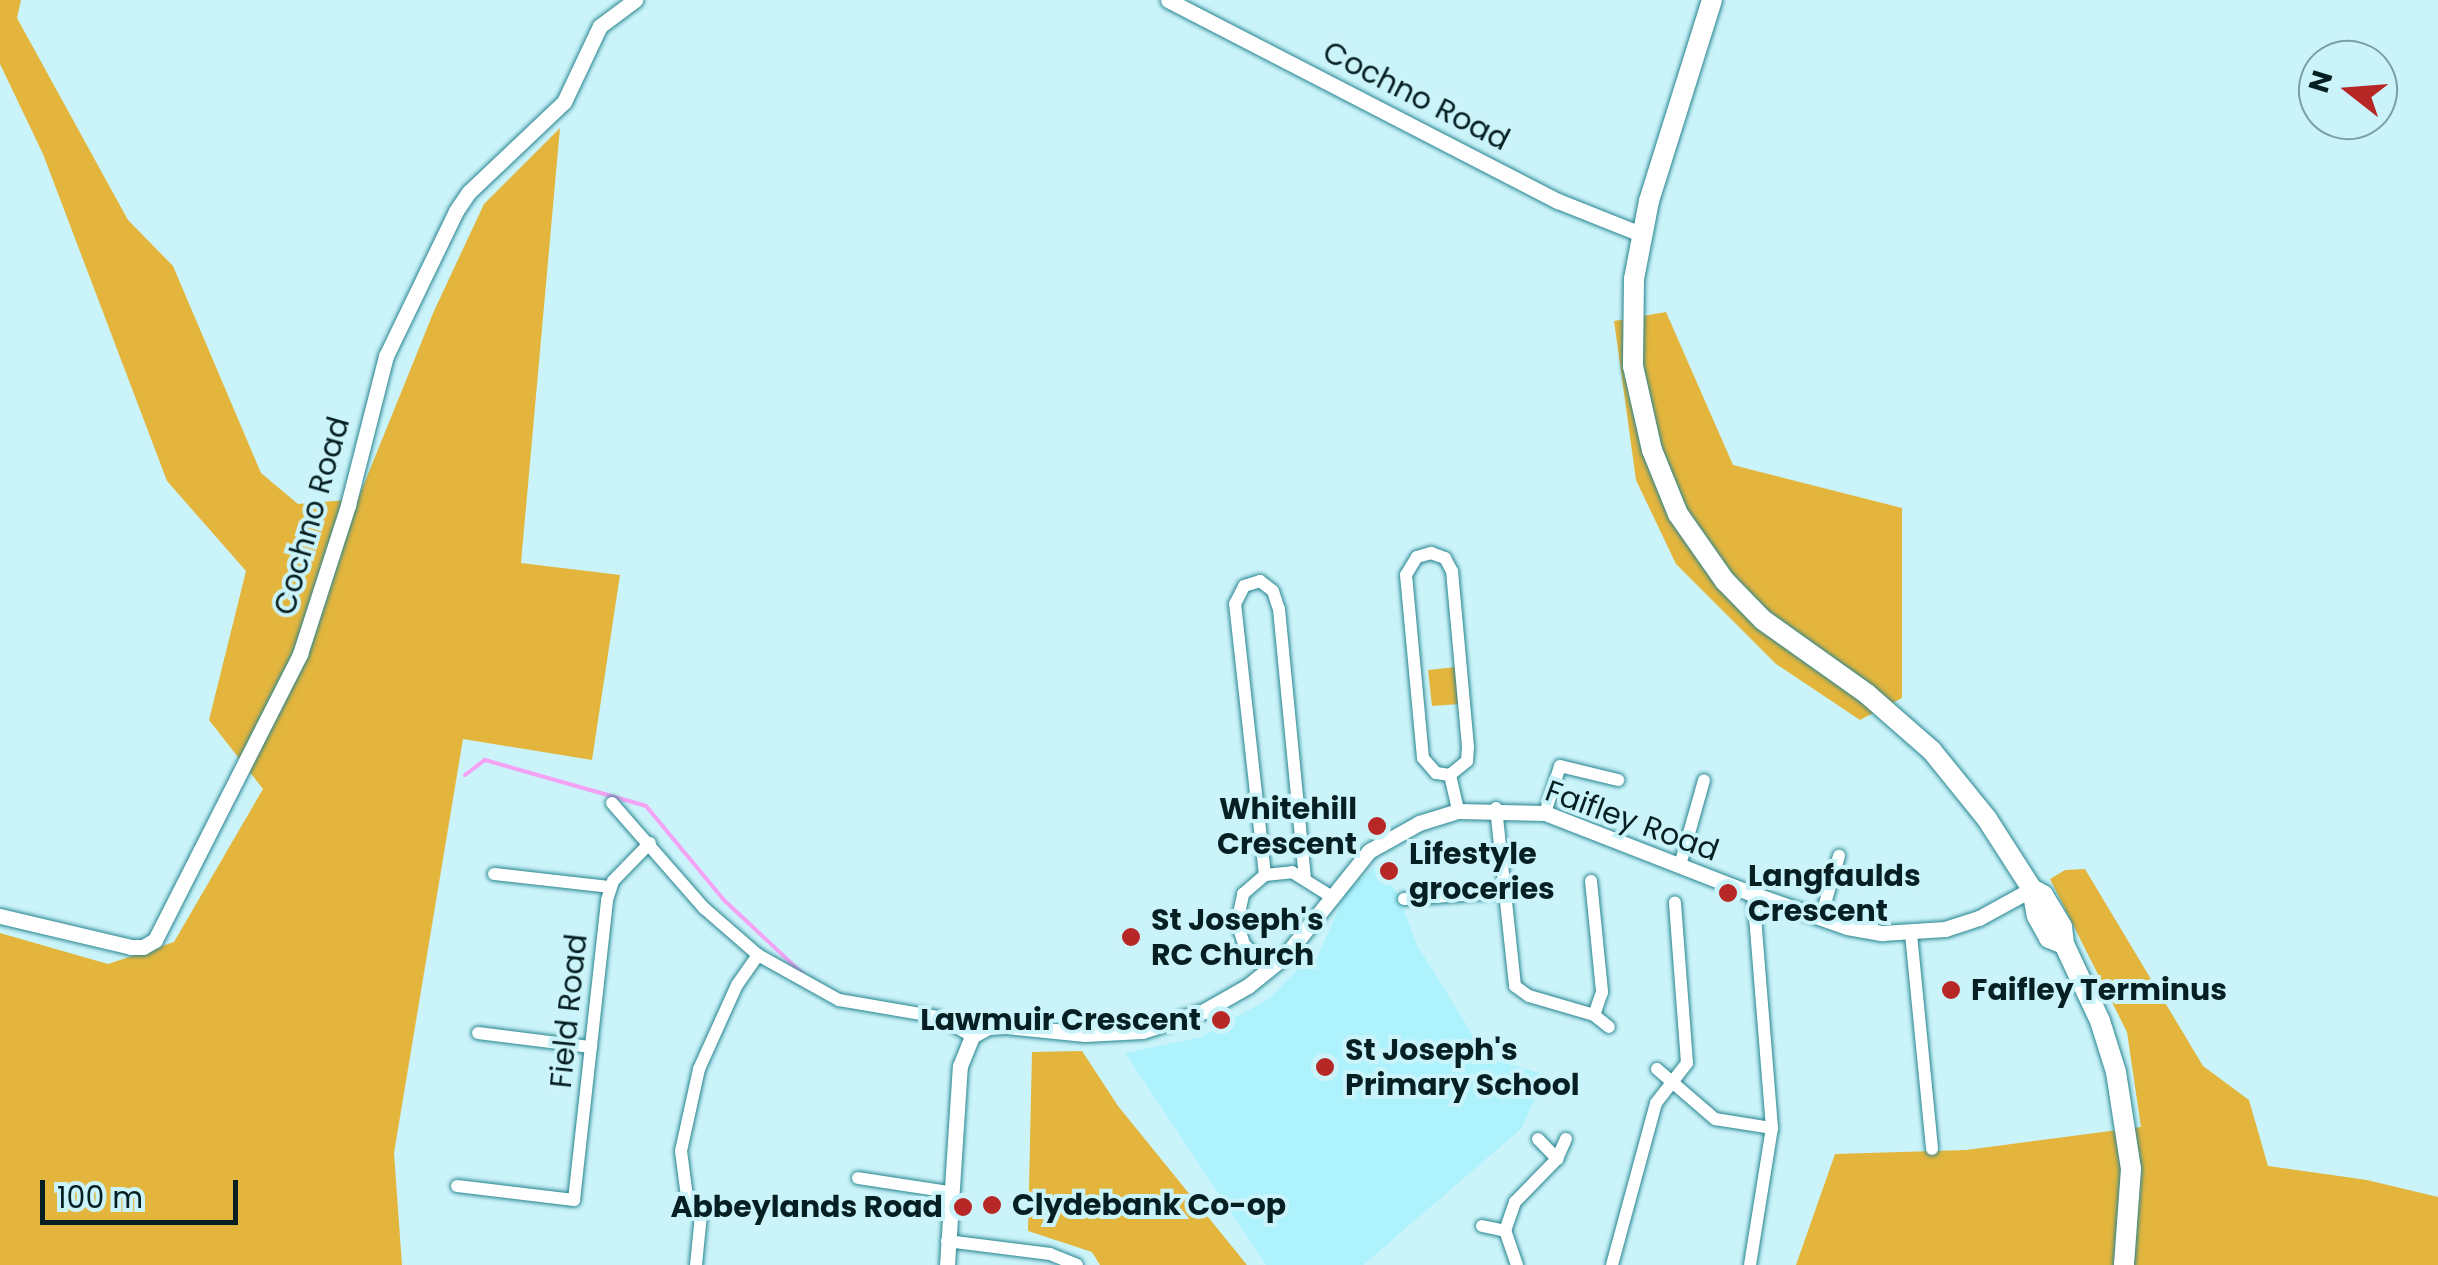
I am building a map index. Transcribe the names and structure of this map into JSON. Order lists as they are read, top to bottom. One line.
{"streets":{"street":["Cochno Road","Faifley Road","Field Road"]},"places":["Whitehill Crescent","Lifestyle groceries","Langfaulds Crescent","St Joseph's RC Church","Faifley Terminus","Lawmuir Crescent","St Joseph's Primary School","Clydebank Co-op","Abbeylands Road"],"scale_bar":"100 m","north":"left"}
